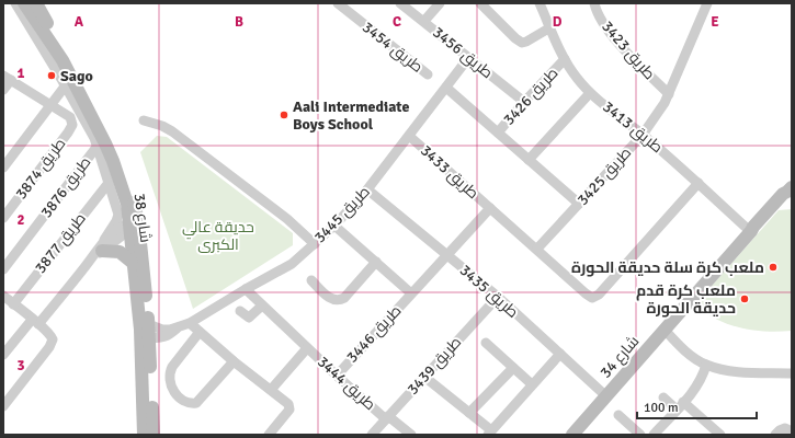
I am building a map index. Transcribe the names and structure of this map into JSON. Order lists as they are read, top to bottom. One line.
{"streets":{"street":["طريق 3454","طريق 3423","طريق 3456","طريق 3426","طريق 3413","طريق 3874","طريق 3433","طريق 3425","طريق 3876","طريق 3445","شارع 38","طريق 3877","طريق 3435","طريق 3446","شارع 34","طريق 3439","طريق 3444"]},"crossings":[["طريق 3423","طريق 3425"],["طريق 3456","طريق 3426"],["طريق 3456","طريق 3445"],["طريق 3426","طريق 3413"],["طريق 3426","طريق 3425"],["طريق 3426","طريق 3445"],["طريق 3413","طريق 3433"],["طريق 3413","طريق 3425"],["طريق 3413","شارع 34"],["طريق 3433","طريق 3425"],["طريق 3433","طريق 3445"],["طريق 3433","طريق 3435"],["طريق 3433","طريق 3446"],["طريق 3445","شارع 38"],["طريق 3445","طريق 3435"],["طريق 3445","طريق 3446"],["طريق 3445","طريق 3444"],["طريق 3435","طريق 3446"],["طريق 3435","شارع 34"],["طريق 3435","طريق 3439"],["طريق 3446","طريق 3444"],["طريق 3439","طريق 3444"]],"parks":["حديقة عالي الكبرى"],"places":["Sago","Aali Intermediate Boys School","ملعب كرة سلة حديقة الحورة","ملعب كرة قدم حديقة الحورة"],"scale_bar":"100 m","grid":{"columns":["A","B","C","D","E"],"rows":["1","2","3"]}}
